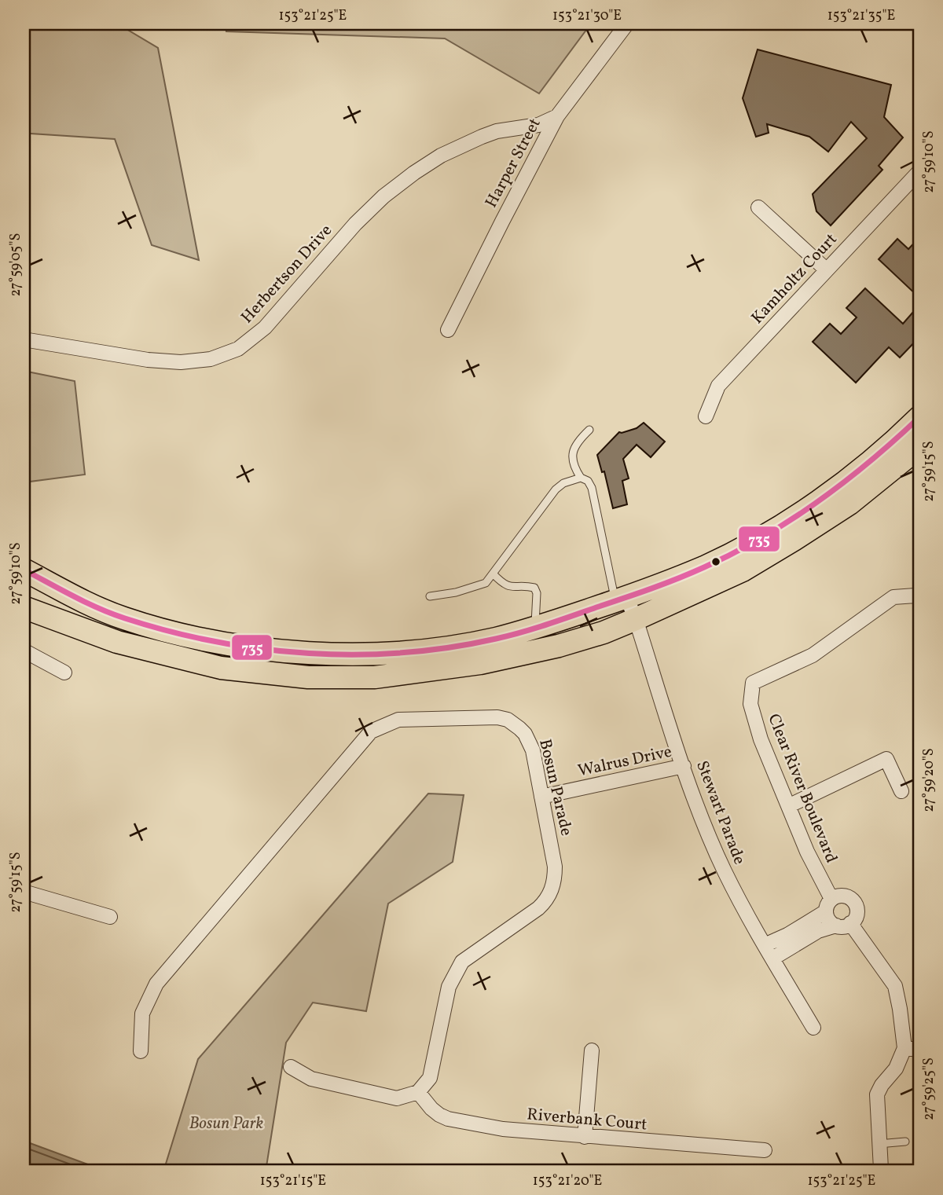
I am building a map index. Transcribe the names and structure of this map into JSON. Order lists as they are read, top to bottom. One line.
{"streets":{"street":["Harper Street","Herbertson Drive","Kamholtz Court","Walrus Drive","Bosun Parade","Clear River Boulevard","Stewart Parade","Riverbank Court"]},"crossings":[["Harper Street","Herbertson Drive"],["Walrus Drive","Bosun Parade"],["Walrus Drive","Stewart Parade"],["Bosun Parade","Riverbank Court"]],"parks":["Bosun Park"],"lines":["transit line 735"],"coordinates":["153°21'25\"E","153°21'30\"E","153°21'35\"E","27°59'10\"S","27°59'05\"S","27°59'15\"S","27°59'20\"S","27°59'25\"S","153°21'15\"E","153°21'20\"E"]}
